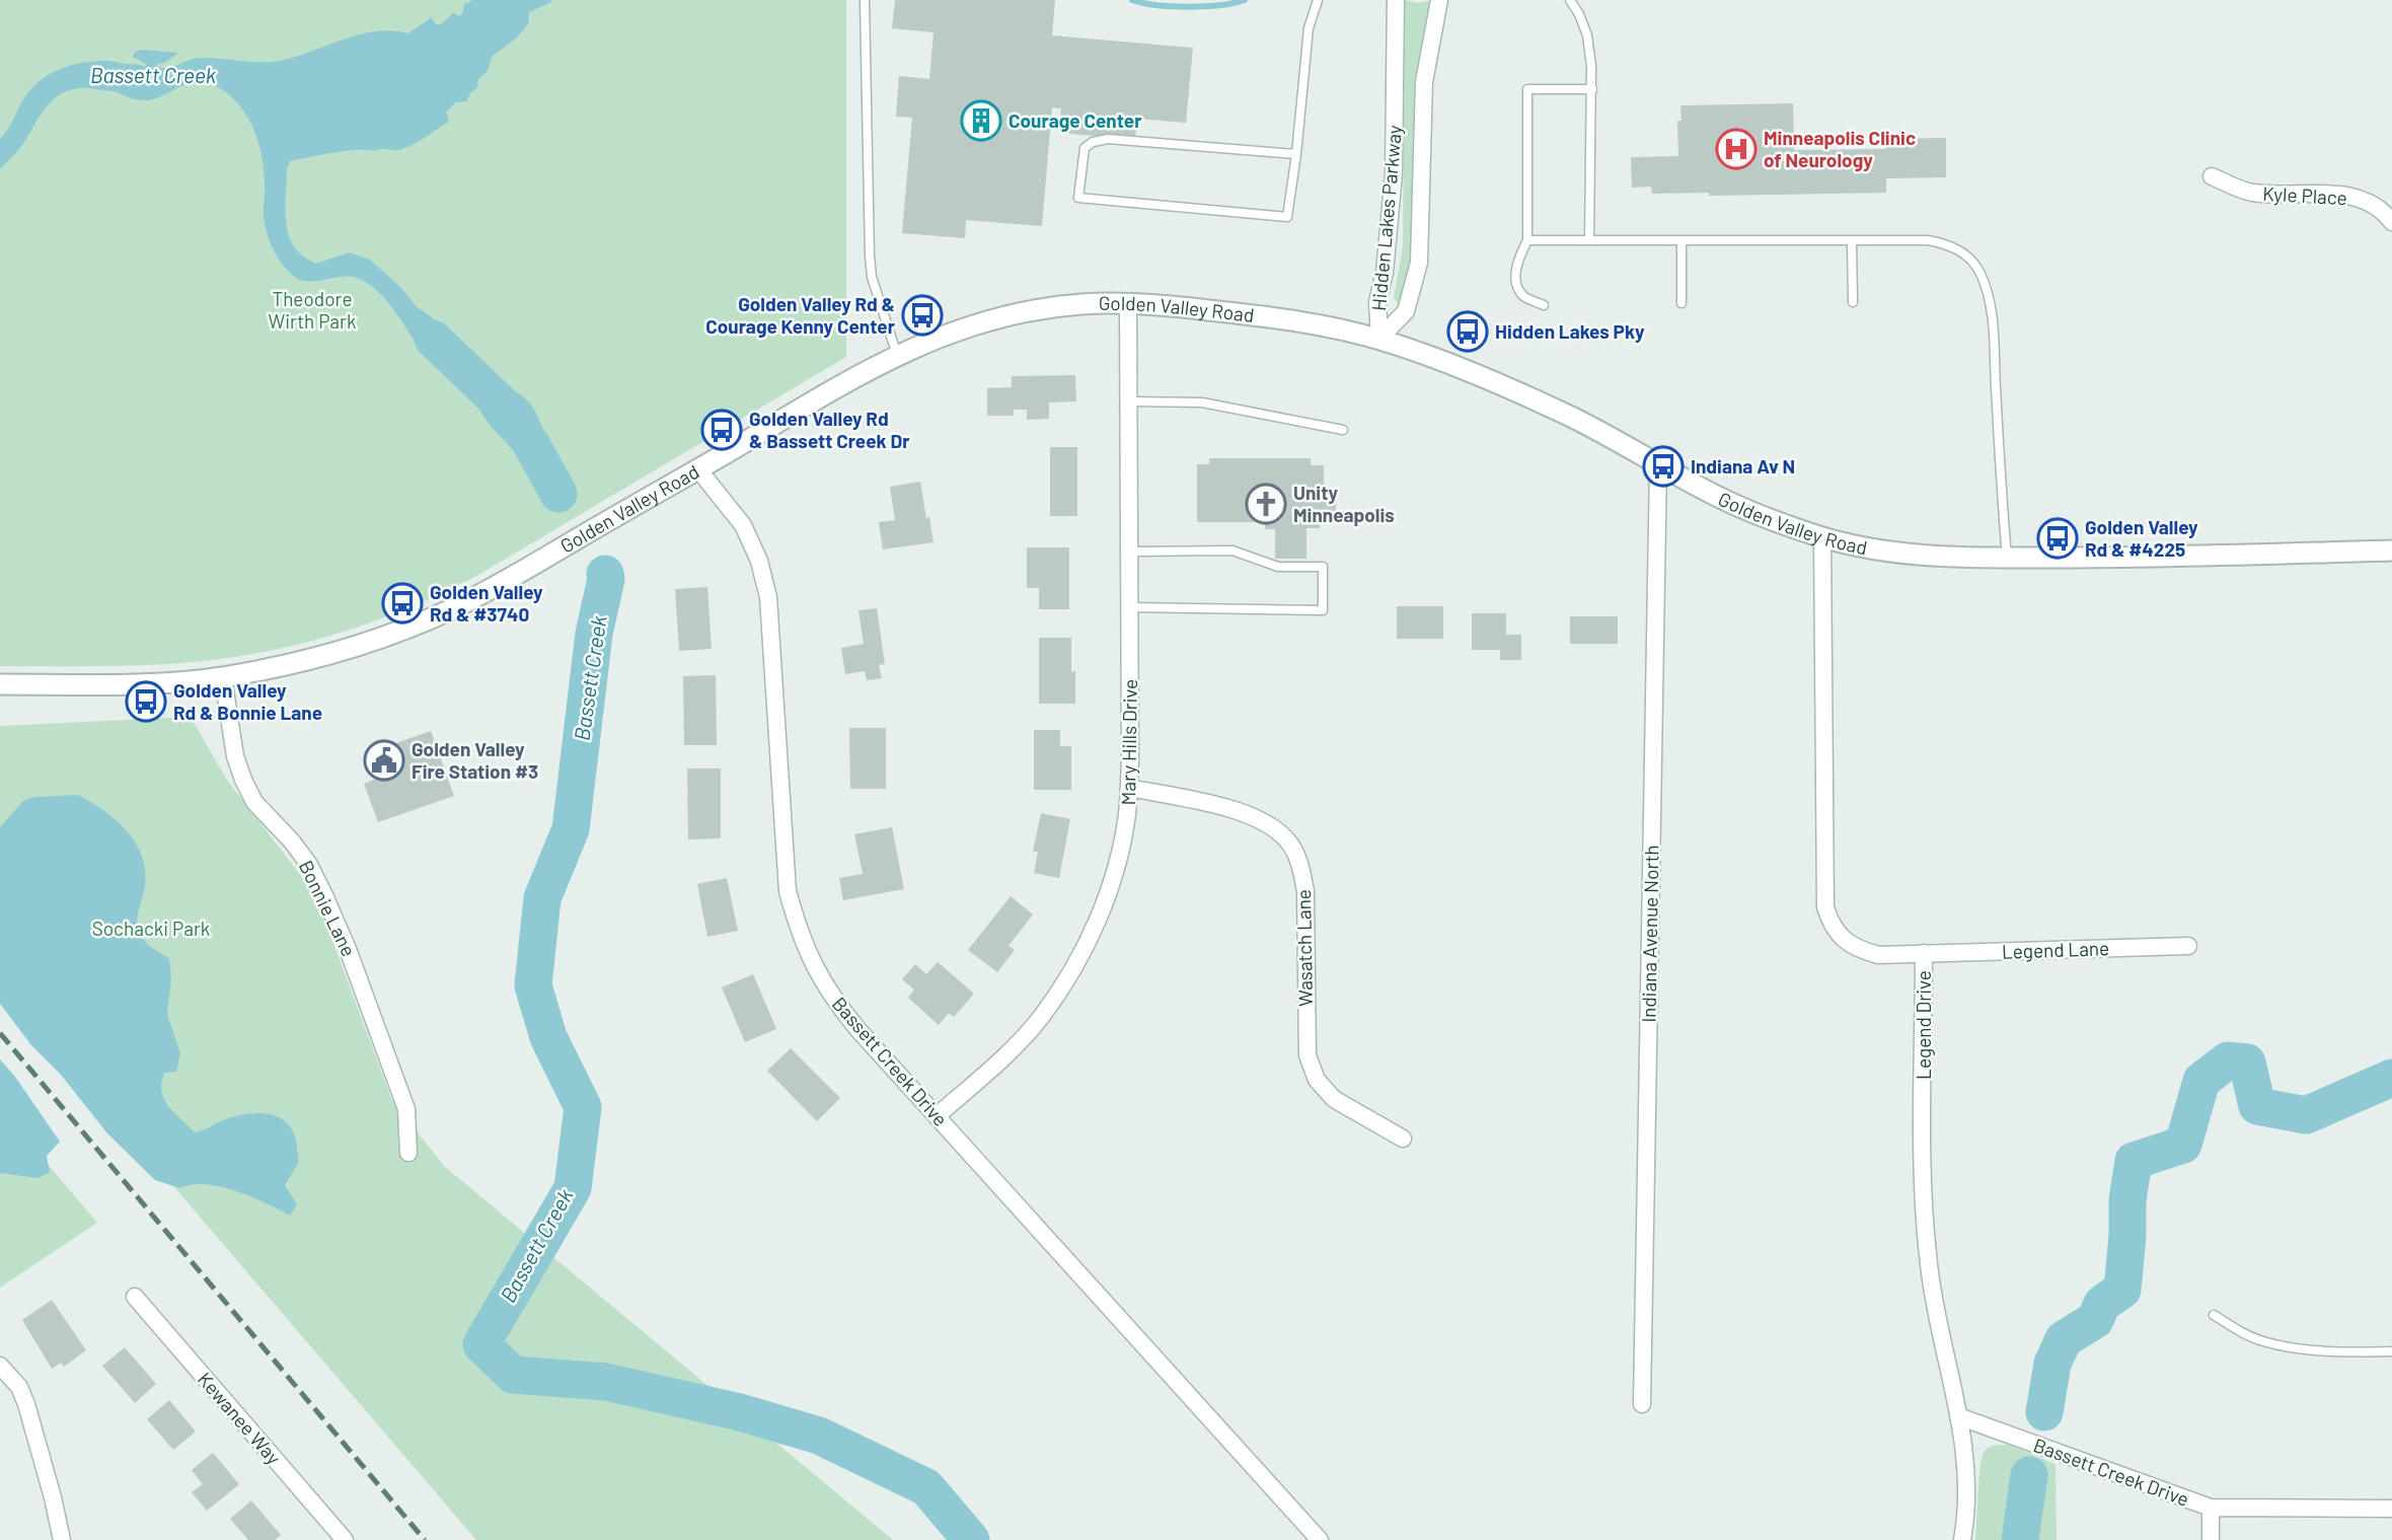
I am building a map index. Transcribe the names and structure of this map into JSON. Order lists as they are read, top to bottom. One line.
{"streets":{"street":["Kyle Place","Hidden Lakes Parkway","Golden Valley Road","Mary Hills Drive","Bonnie Lane","Indiana Avenue North","Wasatch Lane","Legend Lane","Legend Drive","Bassett Creek Drive","Kewanee Way"]},"crossings":[["Hidden Lakes Parkway","Golden Valley Road"],["Golden Valley Road","Mary Hills Drive"],["Golden Valley Road","Bonnie Lane"],["Golden Valley Road","Indiana Avenue North"],["Golden Valley Road","Legend Drive"],["Golden Valley Road","Bassett Creek Drive"],["Mary Hills Drive","Wasatch Lane"],["Mary Hills Drive","Bassett Creek Drive"],["Legend Lane","Legend Drive"],["Legend Drive","Bassett Creek Drive"]],"water":["Bassett Creek"],"parks":["Theodore Wirth Park","Sochacki Park"],"places":{"building":["Courage Center"],"hospital":["Minneapolis Clinic of Neurology"],"bus stop":["Golden Valley Rd & Courage Kenny Center","Hidden Lakes Pky","Golden Valley Rd & Bassett Creek Dr","Indiana Av N","Golden Valley Rd & #4225","Golden Valley Rd & #3740","Golden Valley Rd & Bonnie Lane"],"church":["Unity Minneapolis"],"public building":["Golden Valley Fire Station #3"]}}
